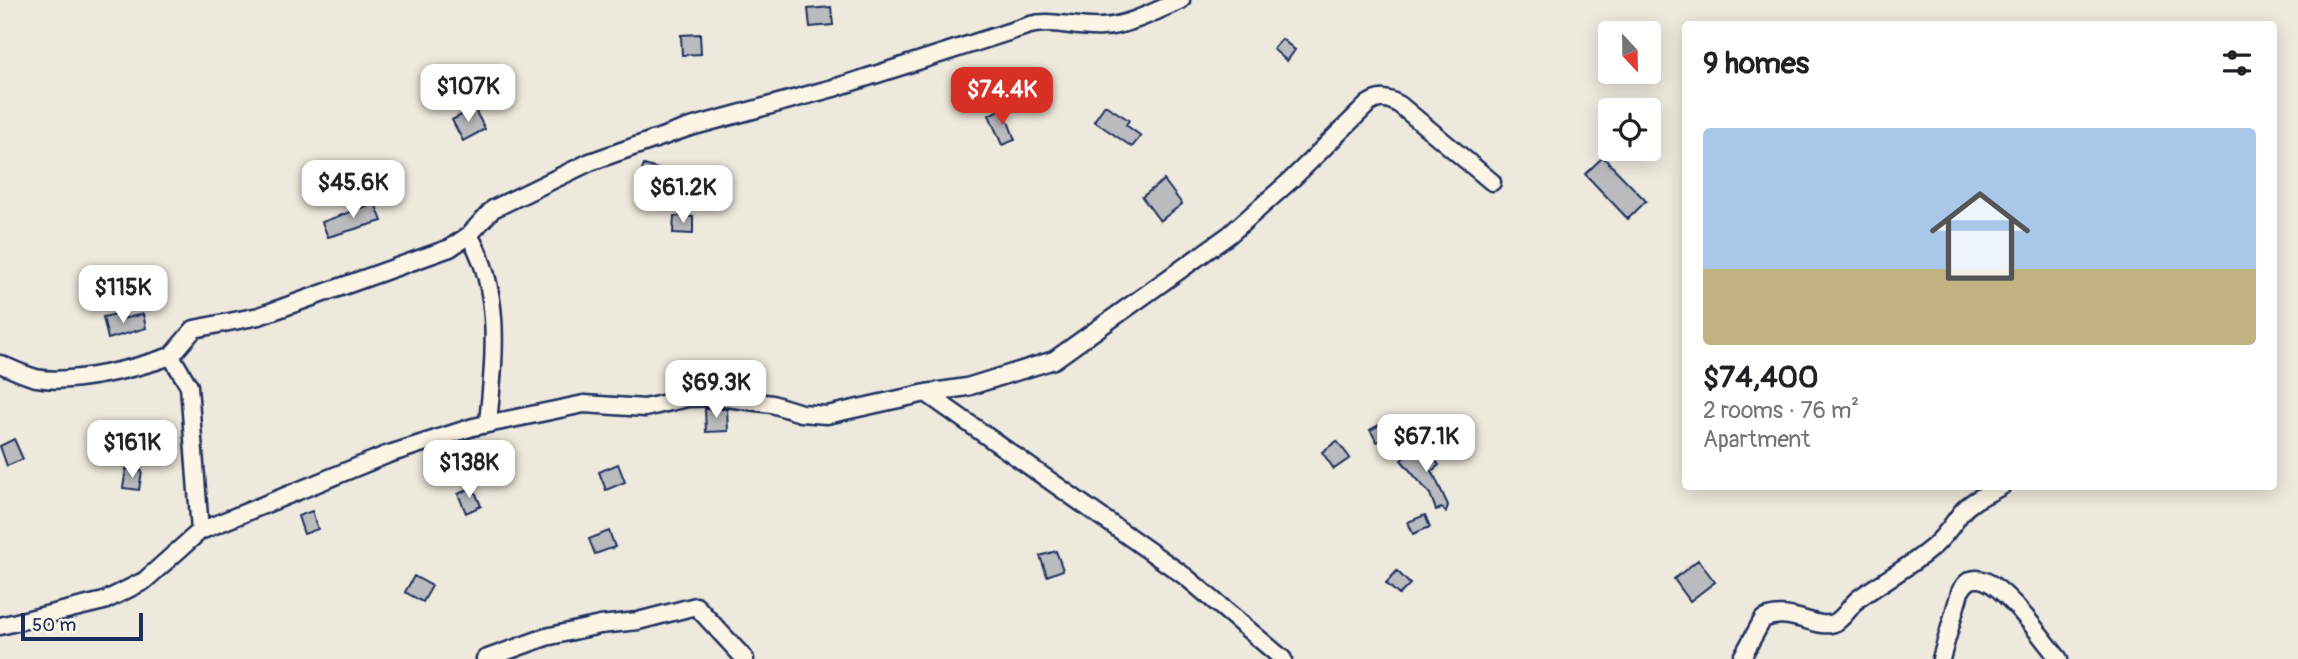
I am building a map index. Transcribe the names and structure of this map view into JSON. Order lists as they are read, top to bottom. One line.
{"scale_bar":"50 m","north":"bottom","page":{"heading":"9 homes","price":["$107K","$74.4K","$45.6K","$61.2K","$115K","$69.3K","$67.1K","$161K","$138K"],"list":[{"name":"$74,400","note":"2 rooms · 76 m² · Apartment"}],"scale":"50 m"}}
